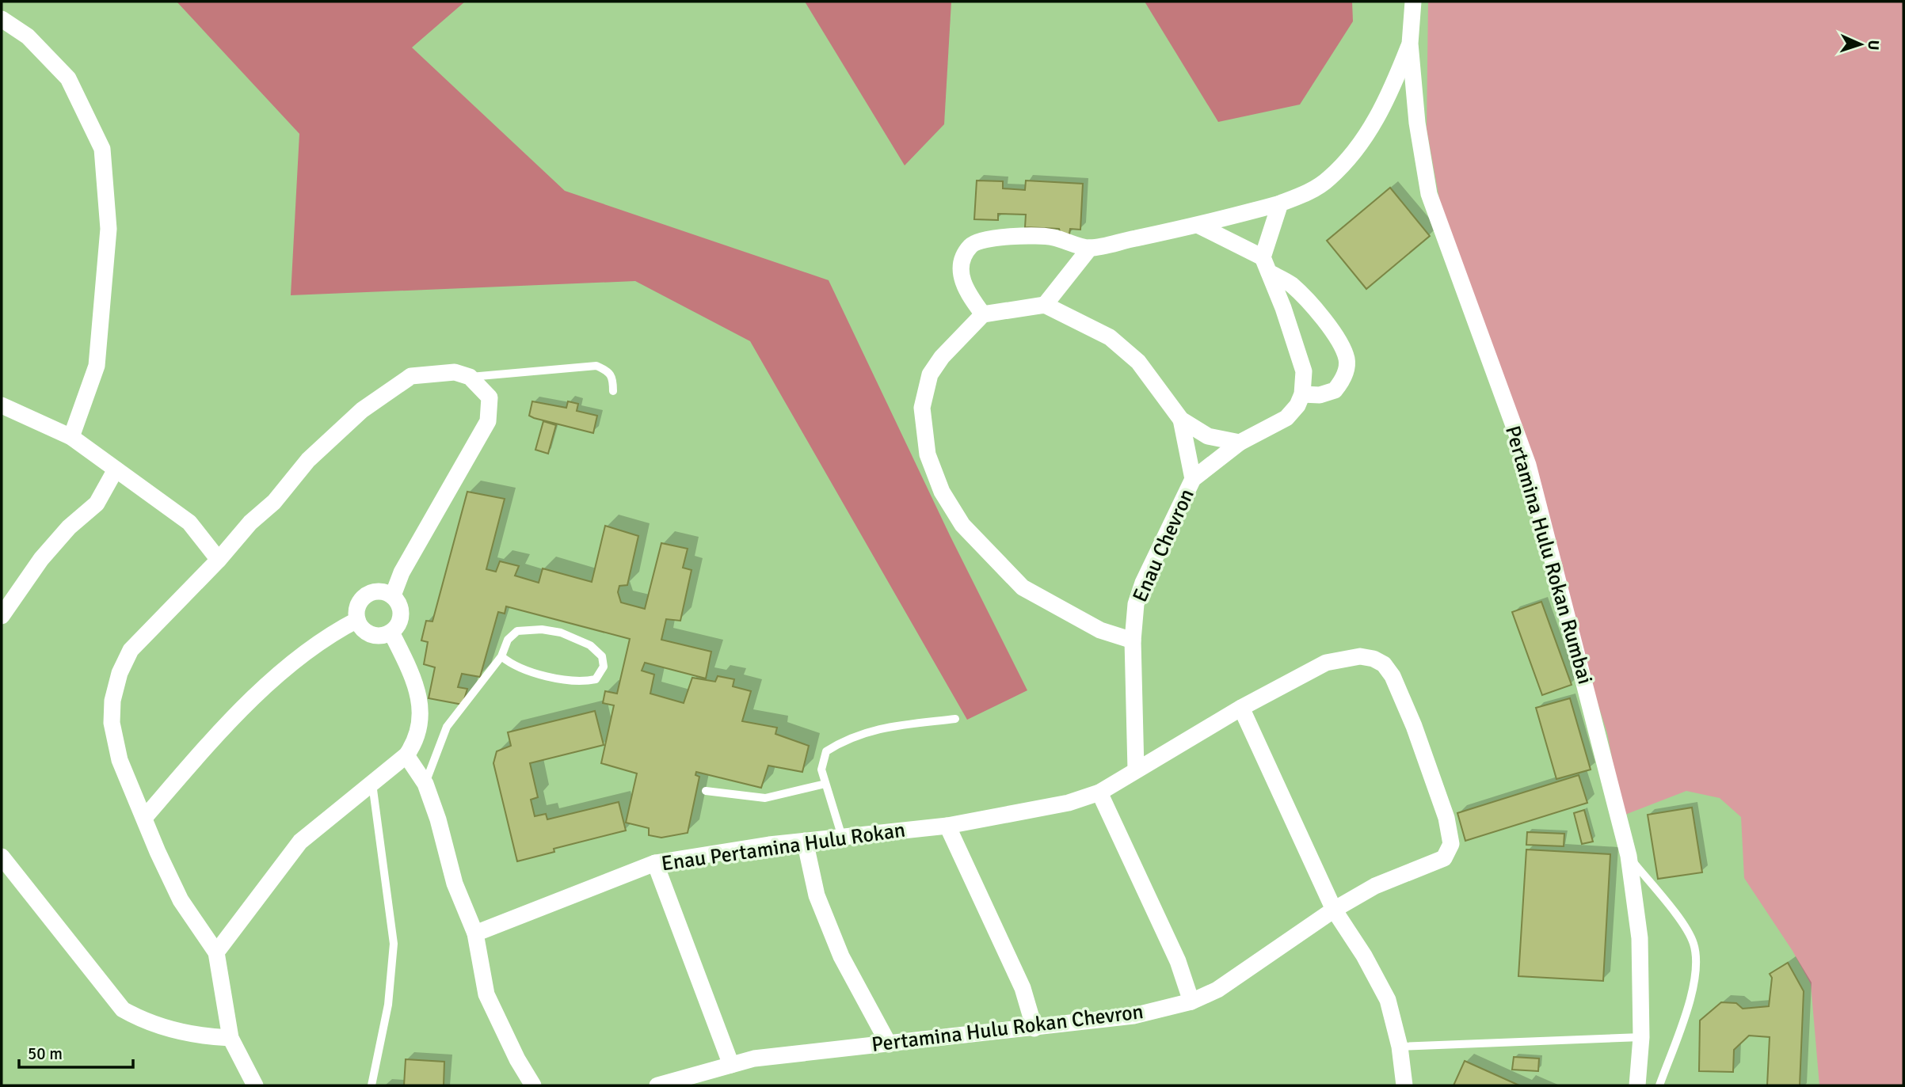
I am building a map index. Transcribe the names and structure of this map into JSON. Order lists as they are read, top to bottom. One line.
{"streets":{"street":["Enau Chevron","Pertamina Hulu Rokan Rumbai","Enau Pertamina Hulu Rokan","Pertamina Hulu Rokan Chevron"]},"crossings":[["Enau Chevron","Enau Pertamina Hulu Rokan"],["Enau Pertamina Hulu Rokan","Pertamina Hulu Rokan Chevron"]],"scale_bar":"50 m","north":"right"}
